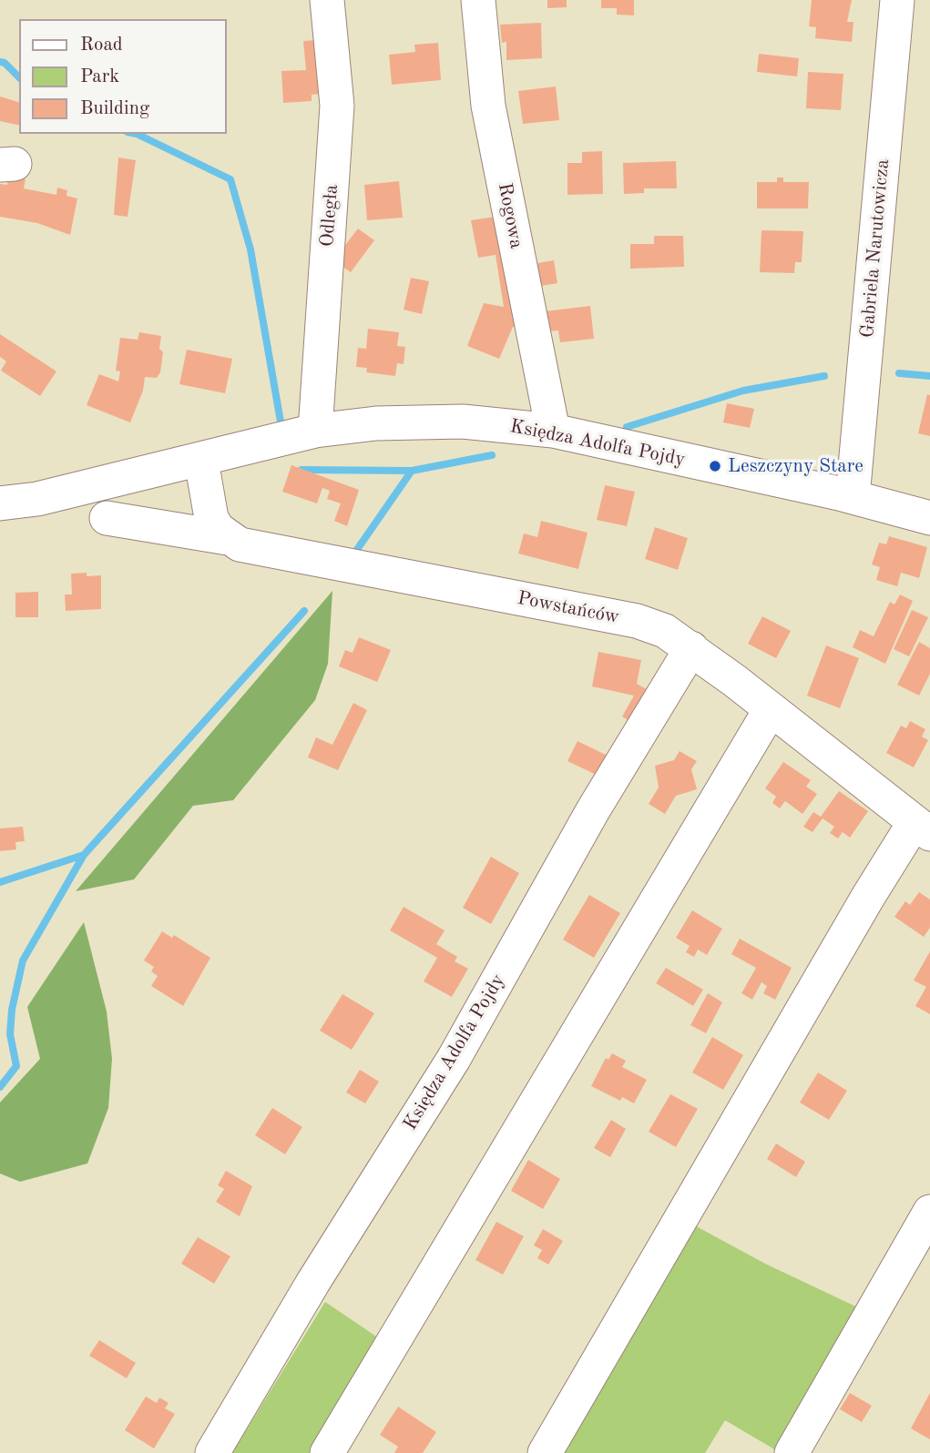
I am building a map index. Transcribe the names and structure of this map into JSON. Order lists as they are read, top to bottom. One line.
{"streets":{"street":["Odległa","Rogowa","Gabriela Narutowicza","Księdza Adolfa Pojdy","Powstańców"]},"crossings":[["Odległa","Księdza Adolfa Pojdy"],["Rogowa","Księdza Adolfa Pojdy"],["Gabriela Narutowicza","Księdza Adolfa Pojdy"],["Księdza Adolfa Pojdy","Powstańców"]],"places":["Leszczyny Stare"],"legend":["Road","Park","Building"]}
